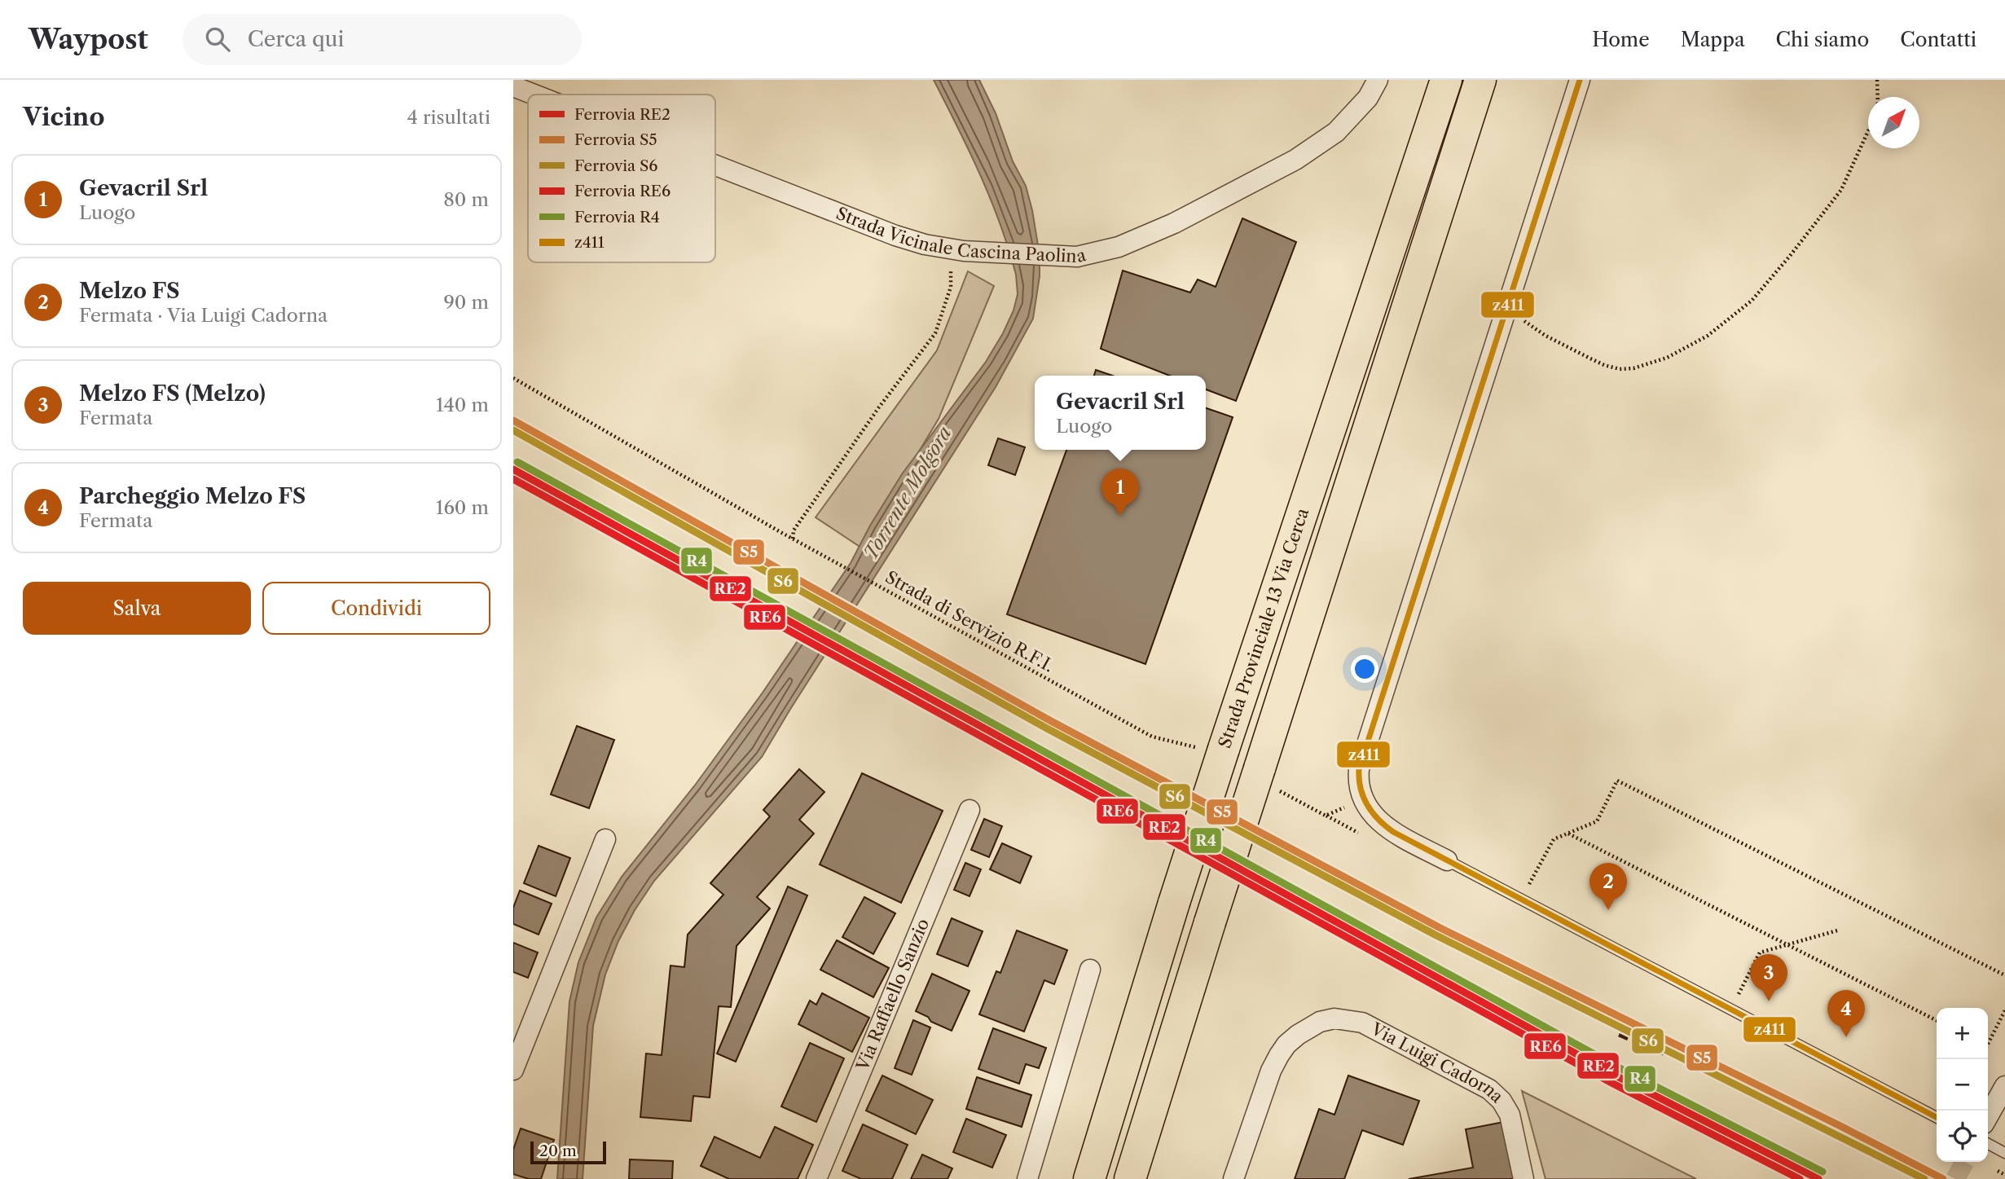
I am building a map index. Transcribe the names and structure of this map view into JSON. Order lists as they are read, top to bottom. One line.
{"streets":{"main road":["Strada Provinciale 13 Via Cerca"],"street":["Strada Vicinale Cascina Paolina","Via Raffaello Sanzio","Via Luigi Cadorna"],"path":["Strada di Servizio R.F.I."]},"crossings":[["Strada di Servizio R.F.I.","Strada Provinciale 13 Via Cerca"]],"water":["Torrente Molgora"],"lines":["transit line z411","rail line S5","rail line S6","rail line R4","rail line RE2","rail line RE6"],"legend":["Ferrovia RE2","Ferrovia S5","Ferrovia S6","Ferrovia RE6","Ferrovia R4","z411"],"scale_bar":"20 m","north":"top right","page":{"header":"Waypost","search":"Cerca qui","nav":["Home","Mappa","Chi siamo","Contatti"],"heading":["Vicino","4 risultati"],"list":[{"mark":"1","name":"Gevacril Srl","note":"Luogo","value":"80 m"},{"mark":"2","name":"Melzo FS","note":"Fermata · Via Luigi Cadorna","value":"90 m"},{"mark":"3","name":"Melzo FS (Melzo)","note":"Fermata","value":"140 m"},{"mark":"4","name":"Parcheggio Melzo FS","note":"Fermata","value":"160 m"}],"popup":["Gevacril Srl","Luogo"],"pins":["1","2","3","4"],"buttons":["Salva","Condividi"],"map_buttons":["+","−"],"scale":"20 m"}}
